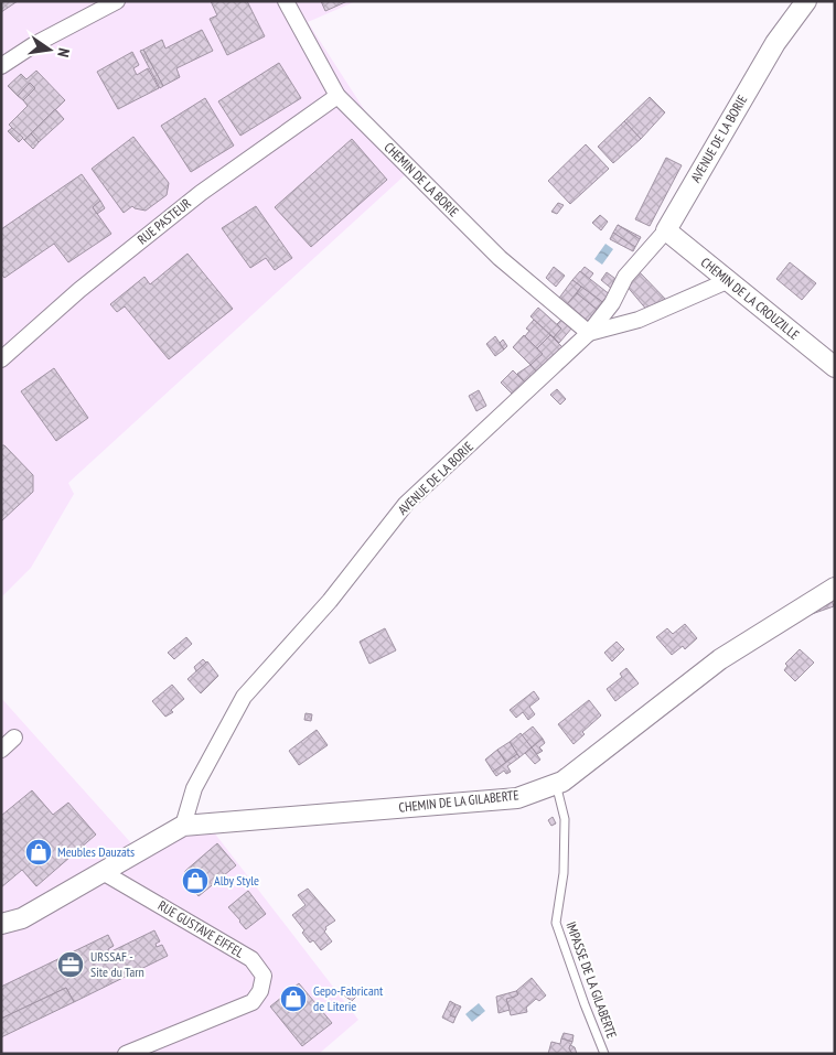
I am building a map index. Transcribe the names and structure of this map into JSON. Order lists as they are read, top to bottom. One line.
{"streets":{"street":["AVENUE DE LA BORIE","CHEMIN DE LA BORIE","RUE PASTEUR","CHEMIN DE LA CROUZILLE","CHEMIN DE LA GILABERTE","RUE GUSTAVE EIFFEL"],"lane":["IMPASSE DE LA GILABERTE"]},"crossings":[["AVENUE DE LA BORIE","CHEMIN DE LA BORIE"],["AVENUE DE LA BORIE","CHEMIN DE LA CROUZILLE"],["AVENUE DE LA BORIE","CHEMIN DE LA GILABERTE"],["CHEMIN DE LA BORIE","RUE PASTEUR"],["CHEMIN DE LA GILABERTE","IMPASSE DE LA GILABERTE"]],"places":{"shop":["Meubles Dauzats","Alby Style","Gepo-Fabricant de Literie"],"office":["URSSAF - Site du Tarn"]},"north":"right"}
